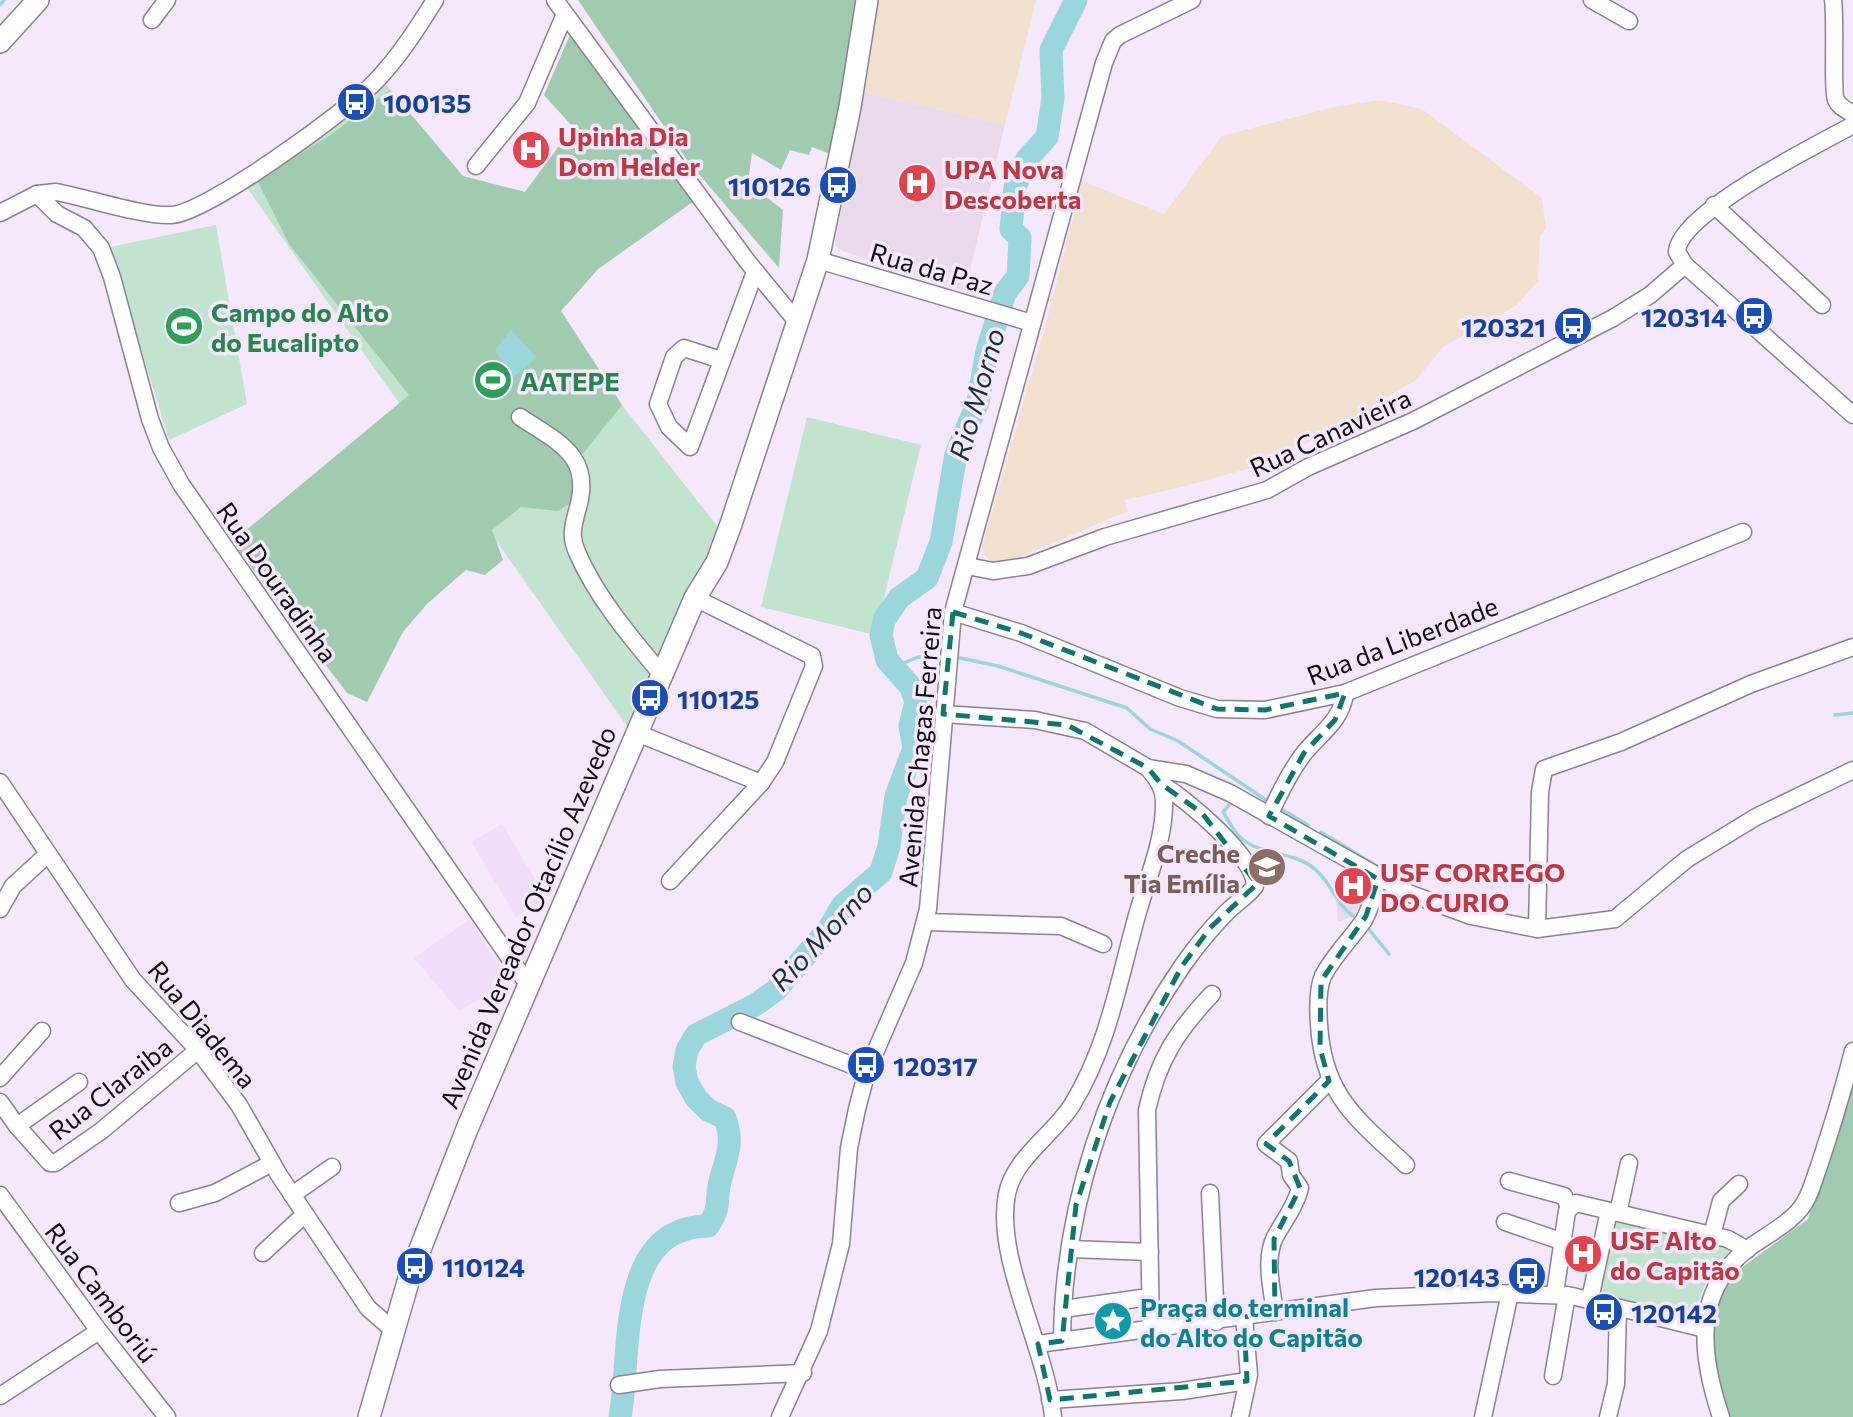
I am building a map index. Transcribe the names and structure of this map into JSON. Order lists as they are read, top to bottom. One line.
{"streets":{"main road":["Avenida Vereador Otacílio Azevedo"],"street":["Rua da Paz","Rua Canavieira","Rua Douradinha","Rua da Liberdade","Avenida Chagas Ferreira","Rua Diadema","Rua Claraiba","Rua Camboriú"]},"crossings":[["Rua da Paz","Avenida Chagas Ferreira"],["Rua da Paz","Avenida Vereador Otacílio Azevedo"],["Rua Canavieira","Avenida Chagas Ferreira"],["Rua Douradinha","Avenida Vereador Otacílio Azevedo"],["Rua da Liberdade","Avenida Chagas Ferreira"],["Avenida Vereador Otacílio Azevedo","Rua Diadema"],["Rua Diadema","Rua Claraiba"]],"water":["Rio Morno"],"places":{"bus stop":["100135","110126","120314","120321","110125","120317","110124","120143","120142"],"hospital":["Upinha Dia Dom Helder","UPA Nova Descoberta","USF CORREGO DO CURIO","USF Alto do Capitão"],"sports":["Campo do Alto do Eucalipto","AATEPE"],"school or university":["Creche Tia Emília"],"place":["Praça do terminal do Alto do Capitão"]}}
